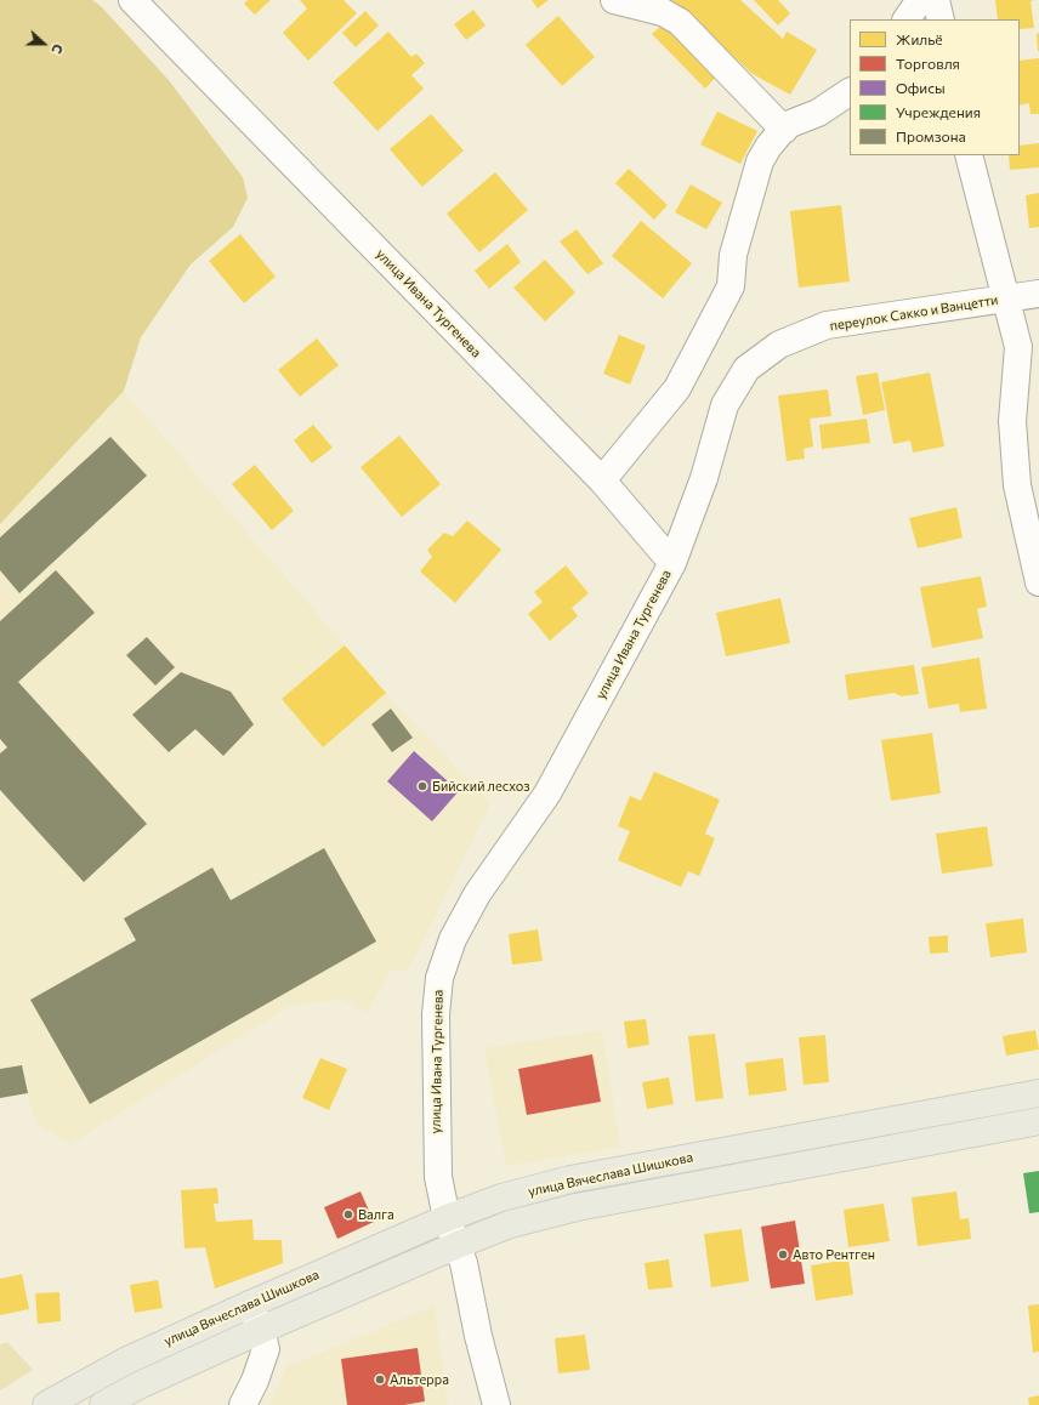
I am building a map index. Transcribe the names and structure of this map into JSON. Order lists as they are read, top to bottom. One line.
{"streets":{"main road":["улица Вячеслава Шишкова"],"street":["улица Ивана Тургенева","переулок Сакко и Ванцетти"]},"crossings":[["улица Ивана Тургенева","переулок Сакко и Ванцетти"],["улица Ивана Тургенева","улица Вячеслава Шишкова"]],"places":["Бийский лесхоз","Валга","Авто Рентген","Альтерра"],"legend":["Жильё","Торговля","Офисы","Учреждения","Промзона"],"north":"right"}
